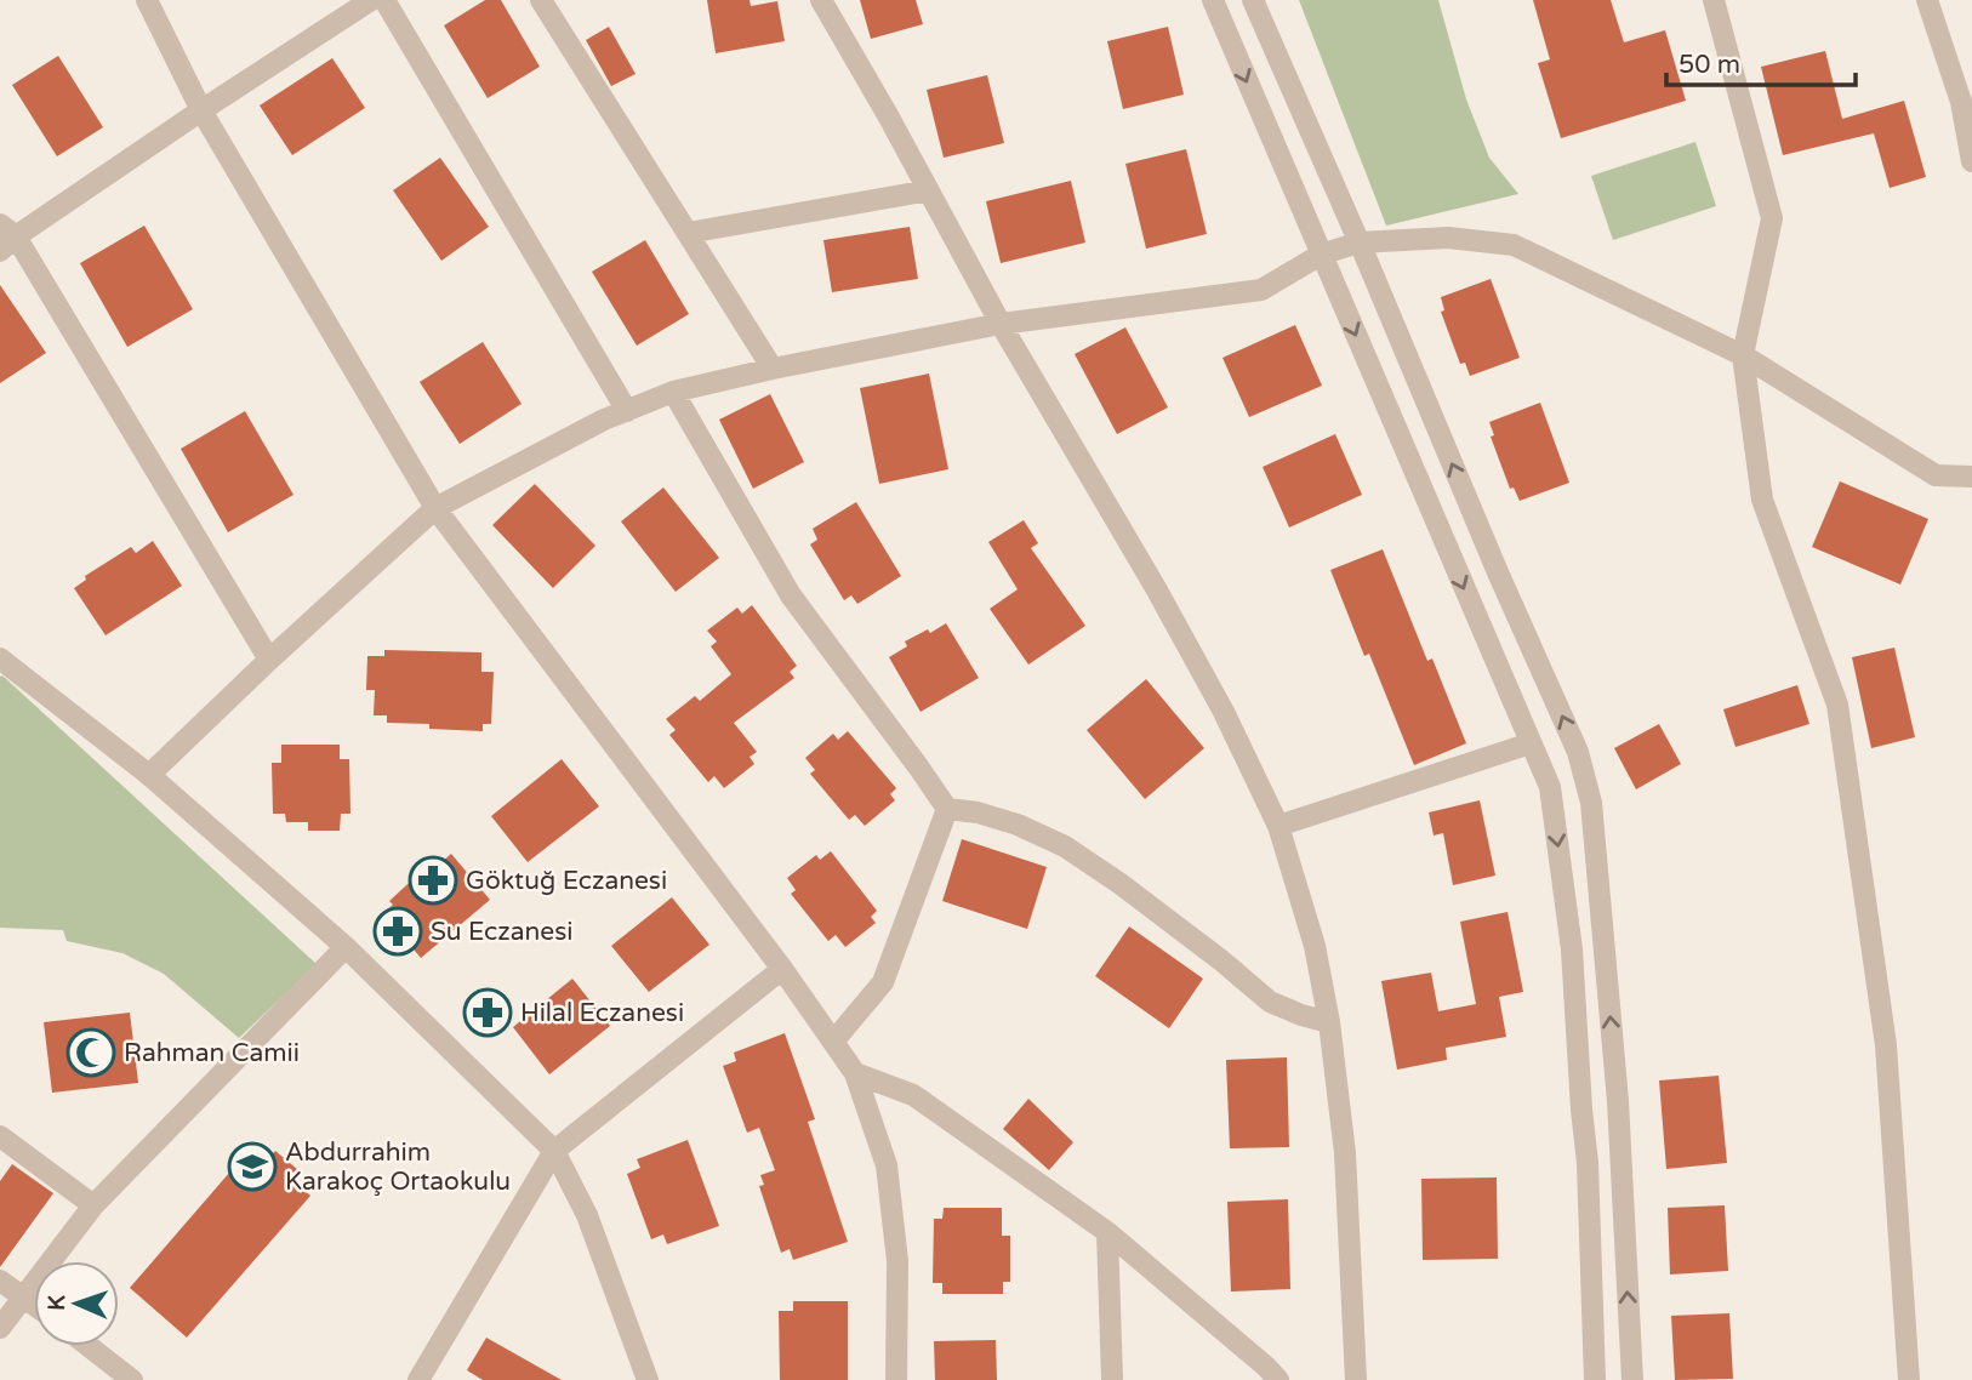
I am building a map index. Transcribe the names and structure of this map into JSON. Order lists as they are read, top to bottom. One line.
{"places":{"pharmacy":["Göktuğ Eczanesi","Su Eczanesi","Hilal Eczanesi"],"mosque":["Rahman Camii"],"school or university":["Abdurrahim Karakoç Ortaokulu"]},"scale_bar":"50 m","north":"left"}
